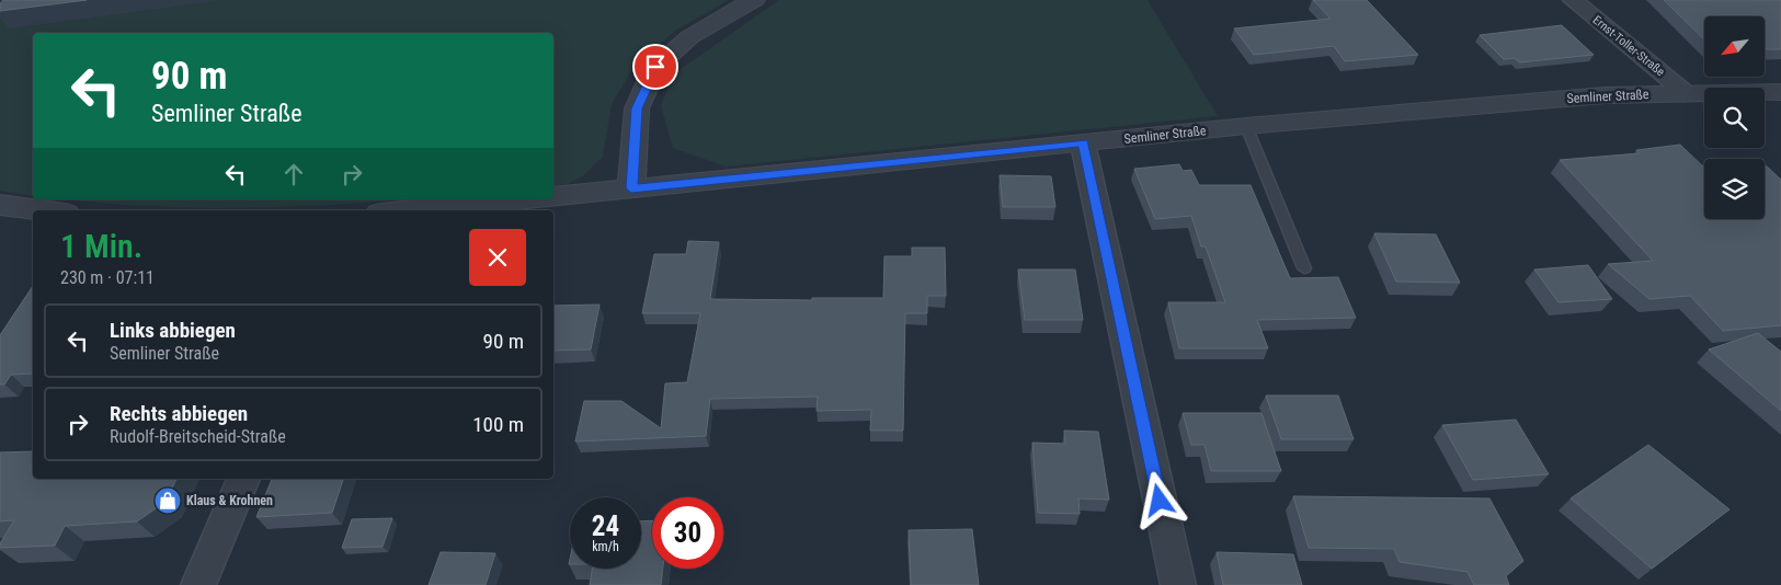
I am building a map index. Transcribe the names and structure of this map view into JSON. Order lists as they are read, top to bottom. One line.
{"streets":{"street":["Ernst-Toller-Straße","Semliner Straße"]},"crossings":[["Ernst-Toller-Straße","Semliner Straße"]],"places":{"shop":["Klaus & Krohnen"]},"north":"bottom left","page":{"turn":["90 m","Semliner Straße"],"heading":["1 Min.","230 m · 07:11"],"list":[{"name":"Links abbiegen","note":"Semliner Straße","value":"90 m"},{"name":"Rechts abbiegen","note":"Rudolf-Breitscheid-Straße","value":"100 m"}],"speed":"24 km/h","limit":"30"}}
